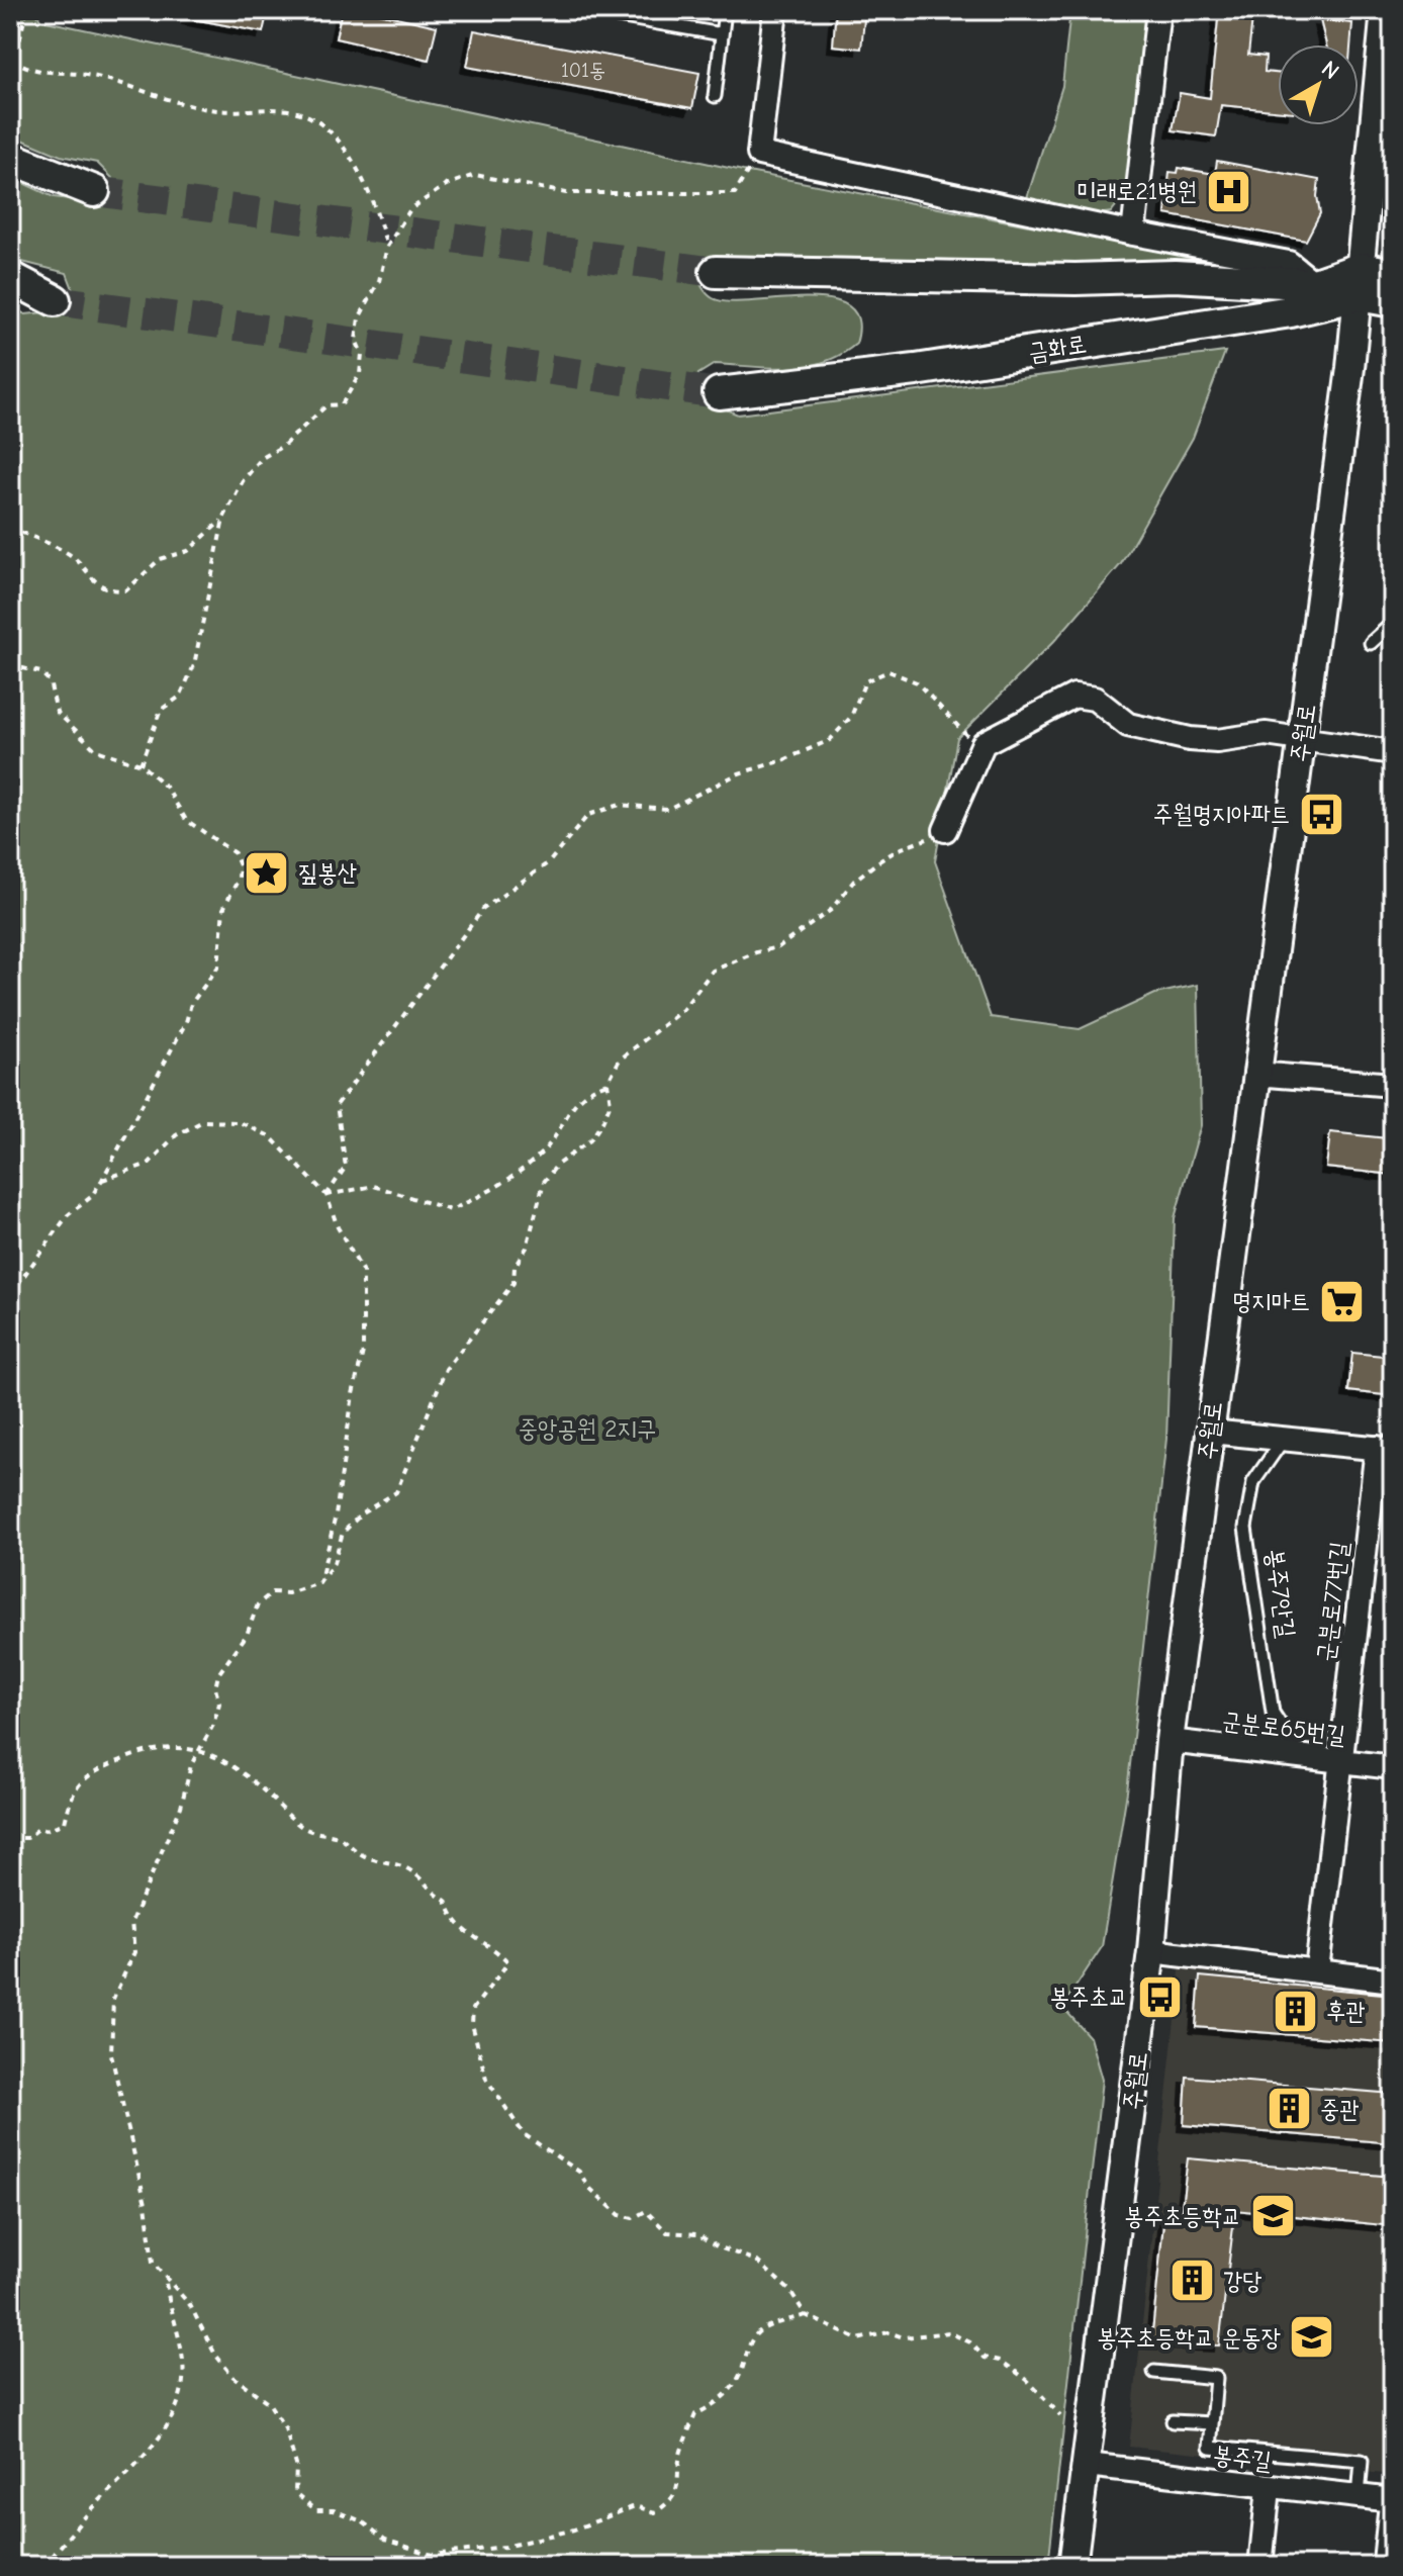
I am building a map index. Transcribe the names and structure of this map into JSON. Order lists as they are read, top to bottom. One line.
{"streets":{"main road":["금화로"],"street":["주월로","군분로77번길","군분로65번길","봉주길"],"lane":["봉주7안길"]},"crossings":[["금화로","주월로"],["주월로","군분로77번길"],["주월로","군분로65번길"],["주월로","봉주길"],["봉주7안길","군분로77번길"],["봉주7안길","군분로65번길"],["군분로77번길","군분로65번길"]],"parks":["중앙공원 2지구"],"places":{"hospital":["미래로21병원"],"bus stop":["주월명지아파트","봉주초교"],"place":["짚봉산"],"supermarket":["명지마트"],"building":["후관","중관","강당"],"school or university":["봉주초등학교","봉주초등학교 운동장"]},"house_numbers":["101동"],"north":"top right"}
